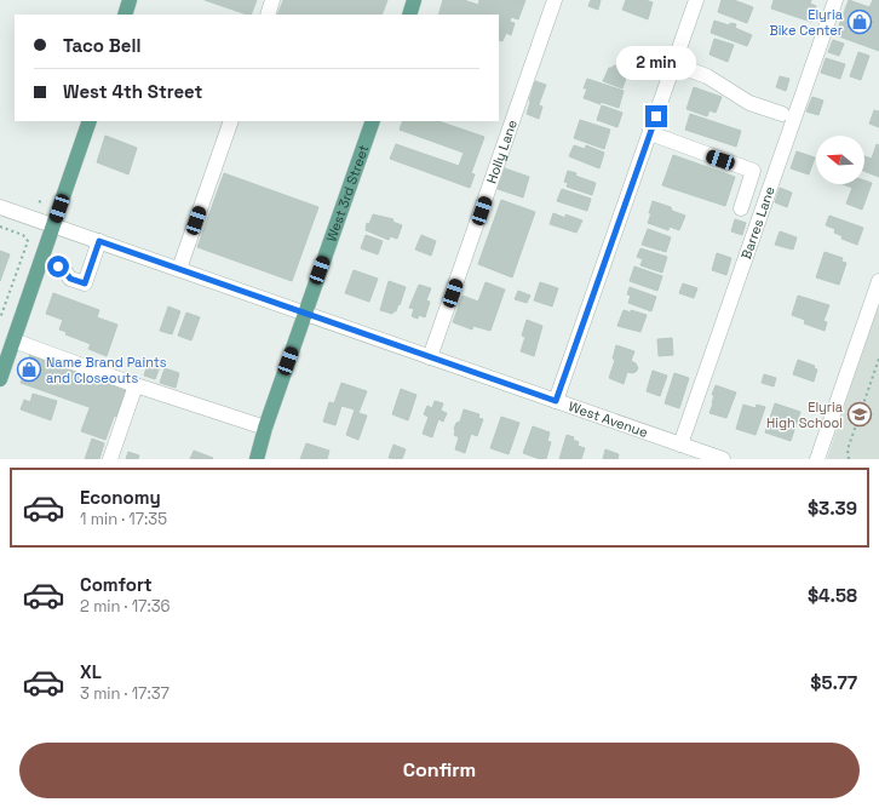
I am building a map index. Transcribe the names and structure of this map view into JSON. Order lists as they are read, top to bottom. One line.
{"streets":{"main road":["West 3rd Street"],"street":["Holly Lane","Barres Lane","West Avenue"]},"crossings":[["Holly Lane","West Avenue"],["West 3rd Street","West Avenue"],["Barres Lane","West Avenue"]],"places":{"shop":["Elyria Bike Center","Name Brand Paints and Closeouts"],"school or university":["Elyria High School"]},"north":"left","page":{"banner":["Taco Bell","West 4th Street"],"bubble":"2 min","list":[{"name":"Economy","note":"1 min · 17:35","value":"$3.39"},{"name":"Comfort","note":"2 min · 17:36","value":"$4.58"},{"name":"XL","note":"3 min · 17:37","value":"$5.77"}],"buttons":"Confirm"}}
